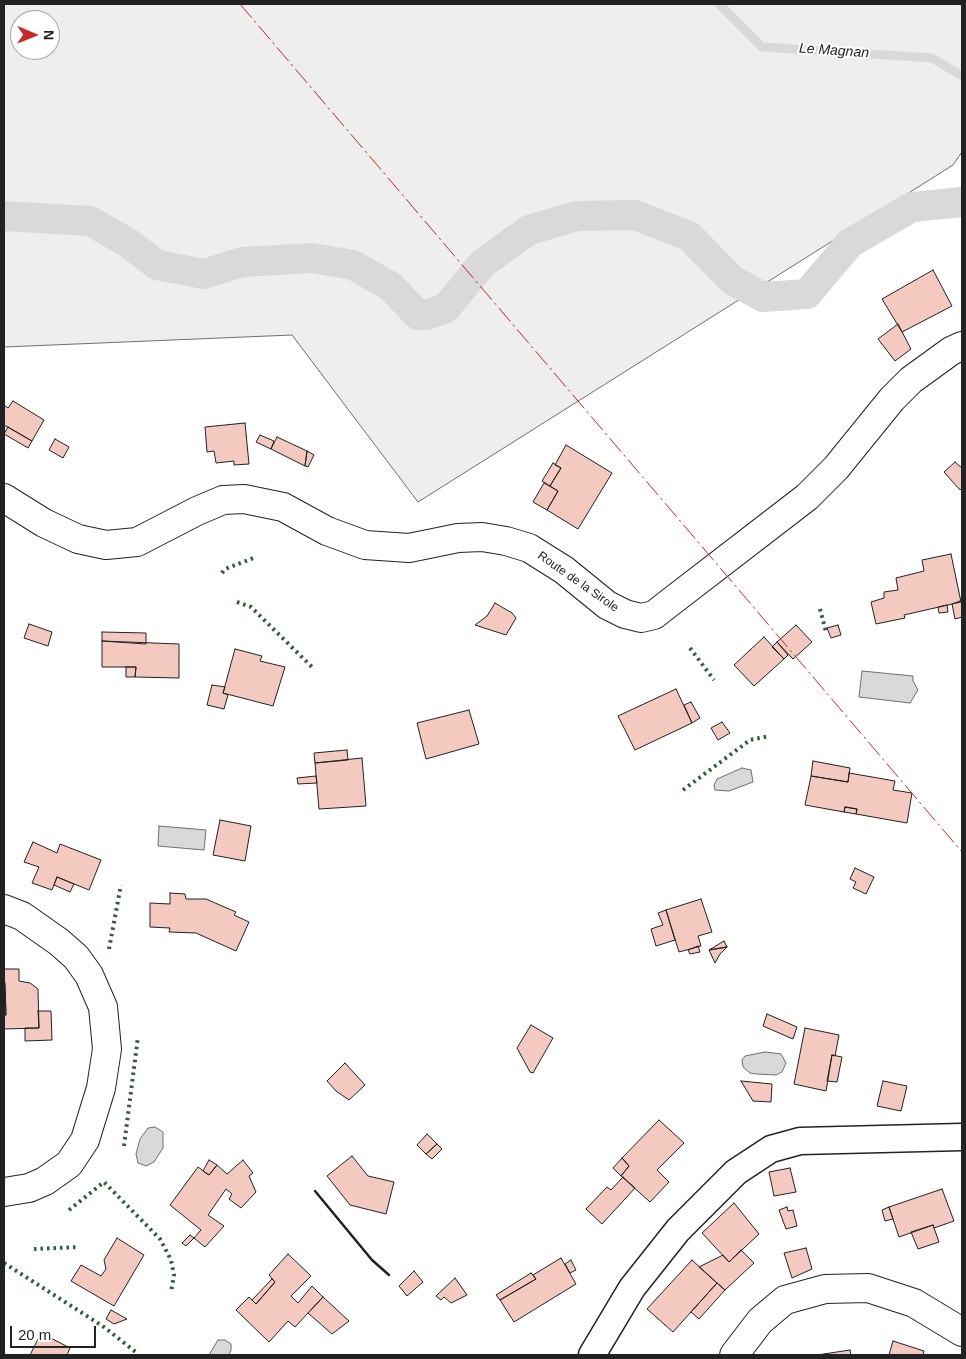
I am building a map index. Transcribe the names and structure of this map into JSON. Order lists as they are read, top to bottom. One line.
{"streets":{"street":["Route de la Sirole"]},"water":["Le Magnan"],"scale_bar":"20 m","north":"right"}
